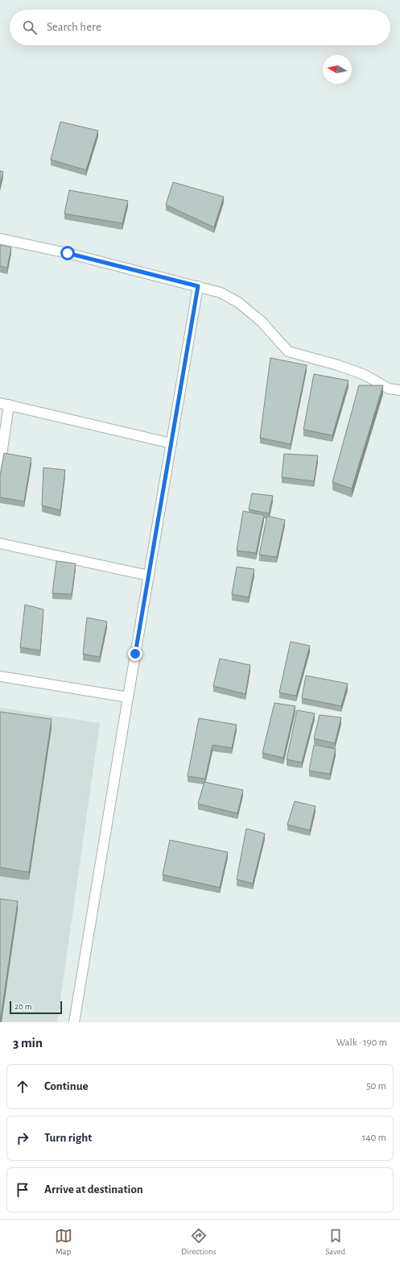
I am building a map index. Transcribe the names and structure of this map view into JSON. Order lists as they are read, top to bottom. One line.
{"scale_bar":"20 m","north":"left","page":{"search":"Search here","scale":"20 m","heading":["3 min","Walk · 190 m"],"list":[["Continue","50 m"],["Turn right","140 m"],"Arrive at destination"],"nav":["Map","Directions","Saved"]}}
